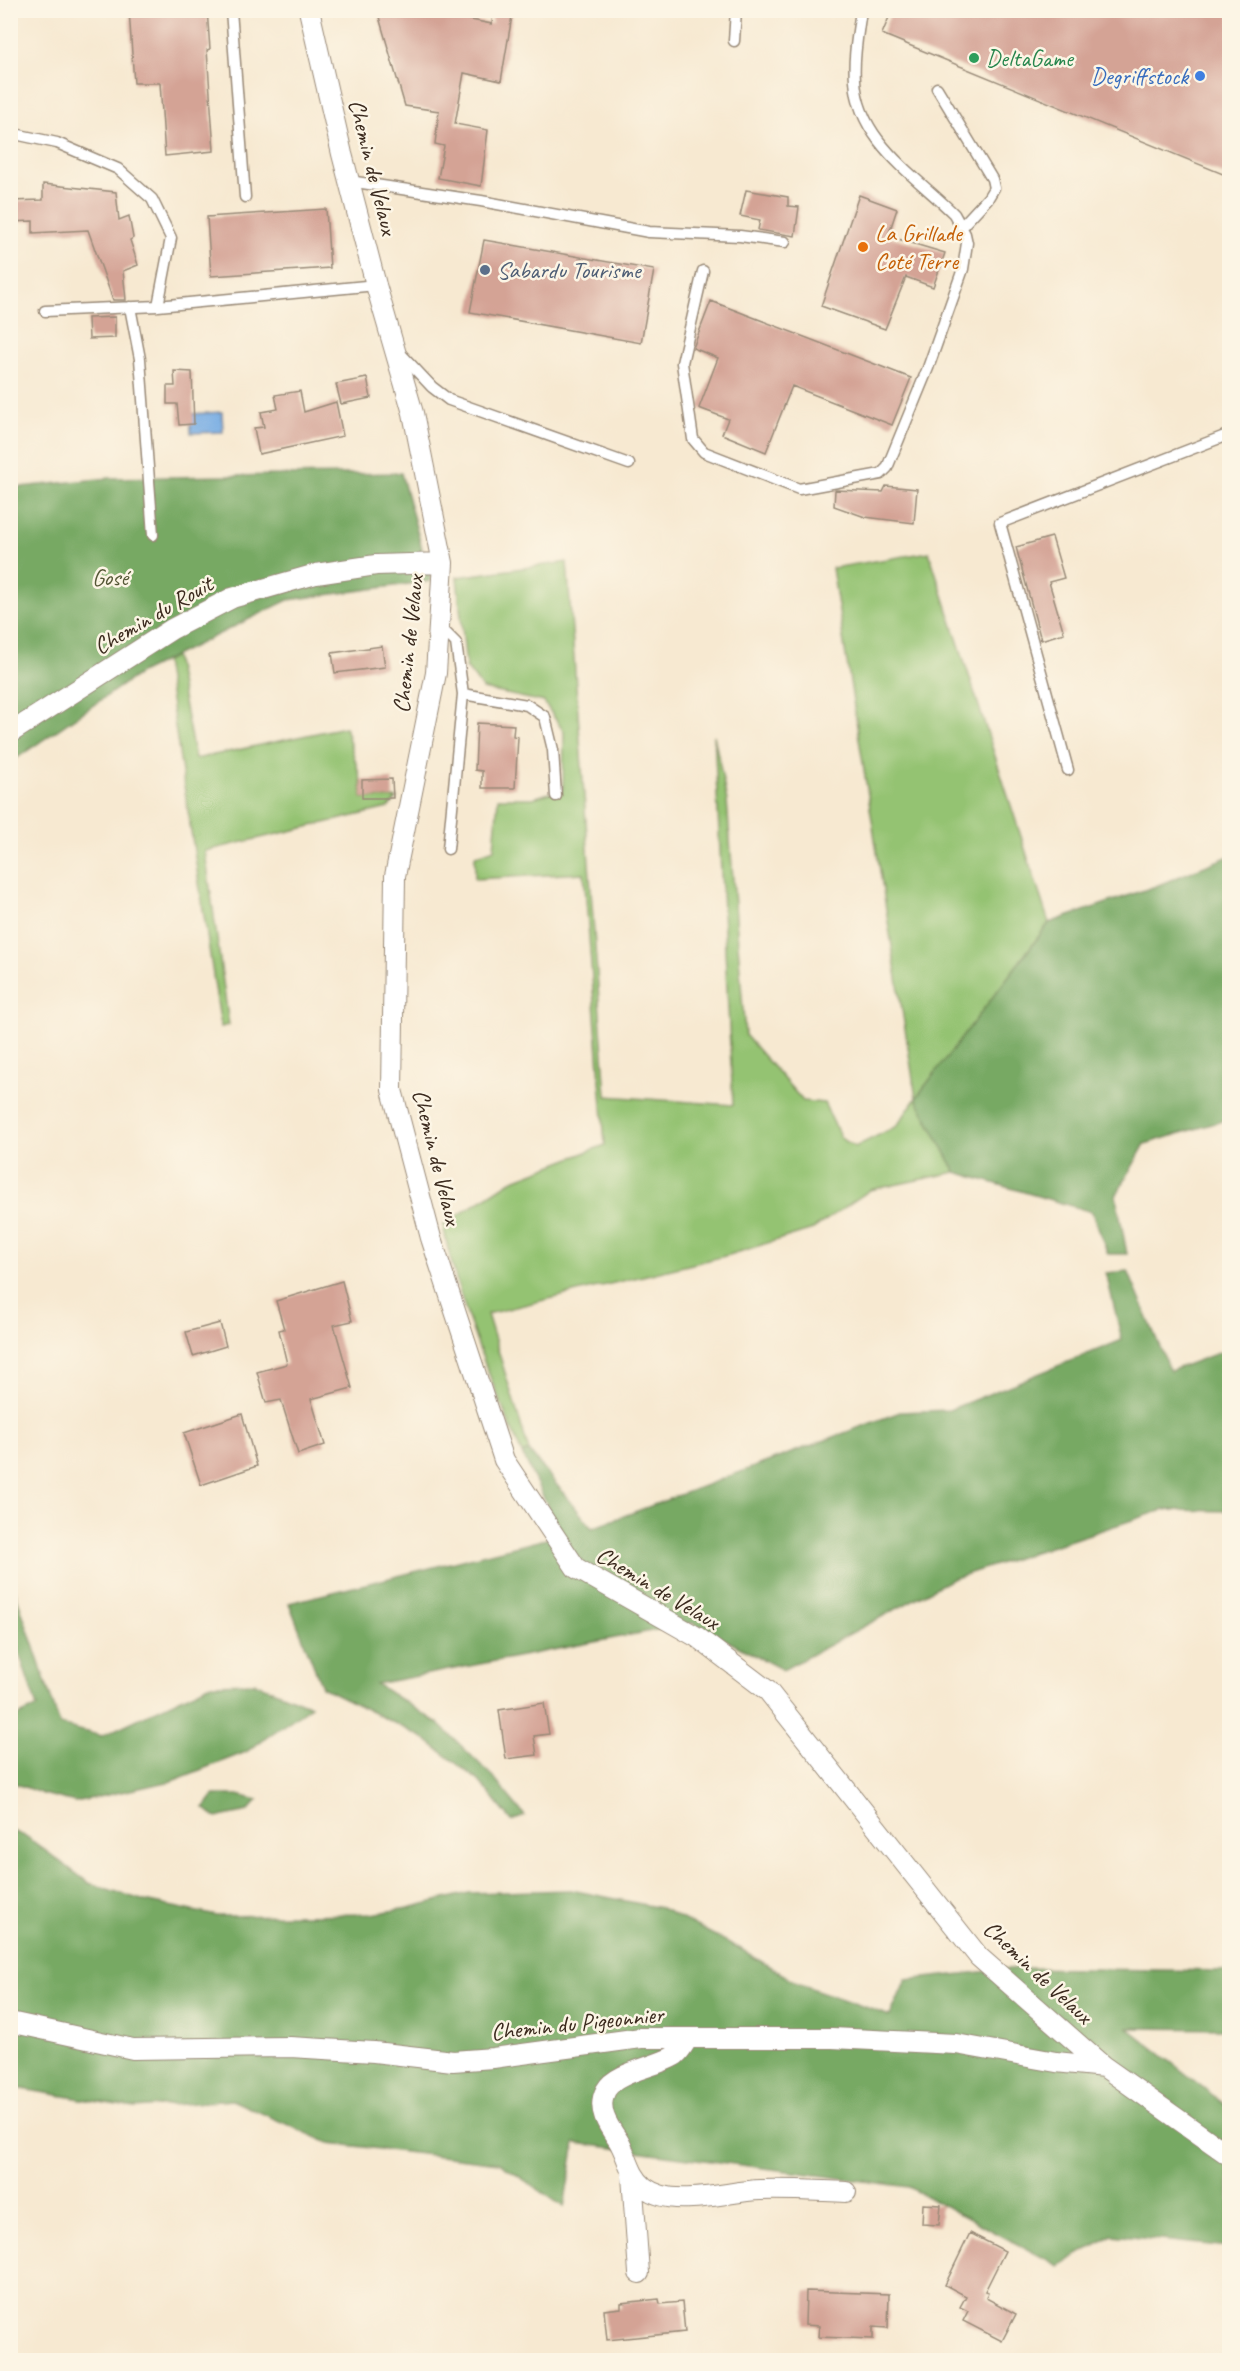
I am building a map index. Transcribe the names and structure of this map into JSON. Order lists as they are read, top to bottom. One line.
{"streets":{"street":["Chemin de Velaux","Chemin du Rouit","Chemin du Pigeonnier"]},"crossings":[["Chemin de Velaux","Chemin du Rouit"],["Chemin de Velaux","Chemin du Pigeonnier"]],"parks":["Gosé"],"places":["DeltaGame","Degriffstock","La Grillade Coté Terre","Sabardu Tourisme"]}
